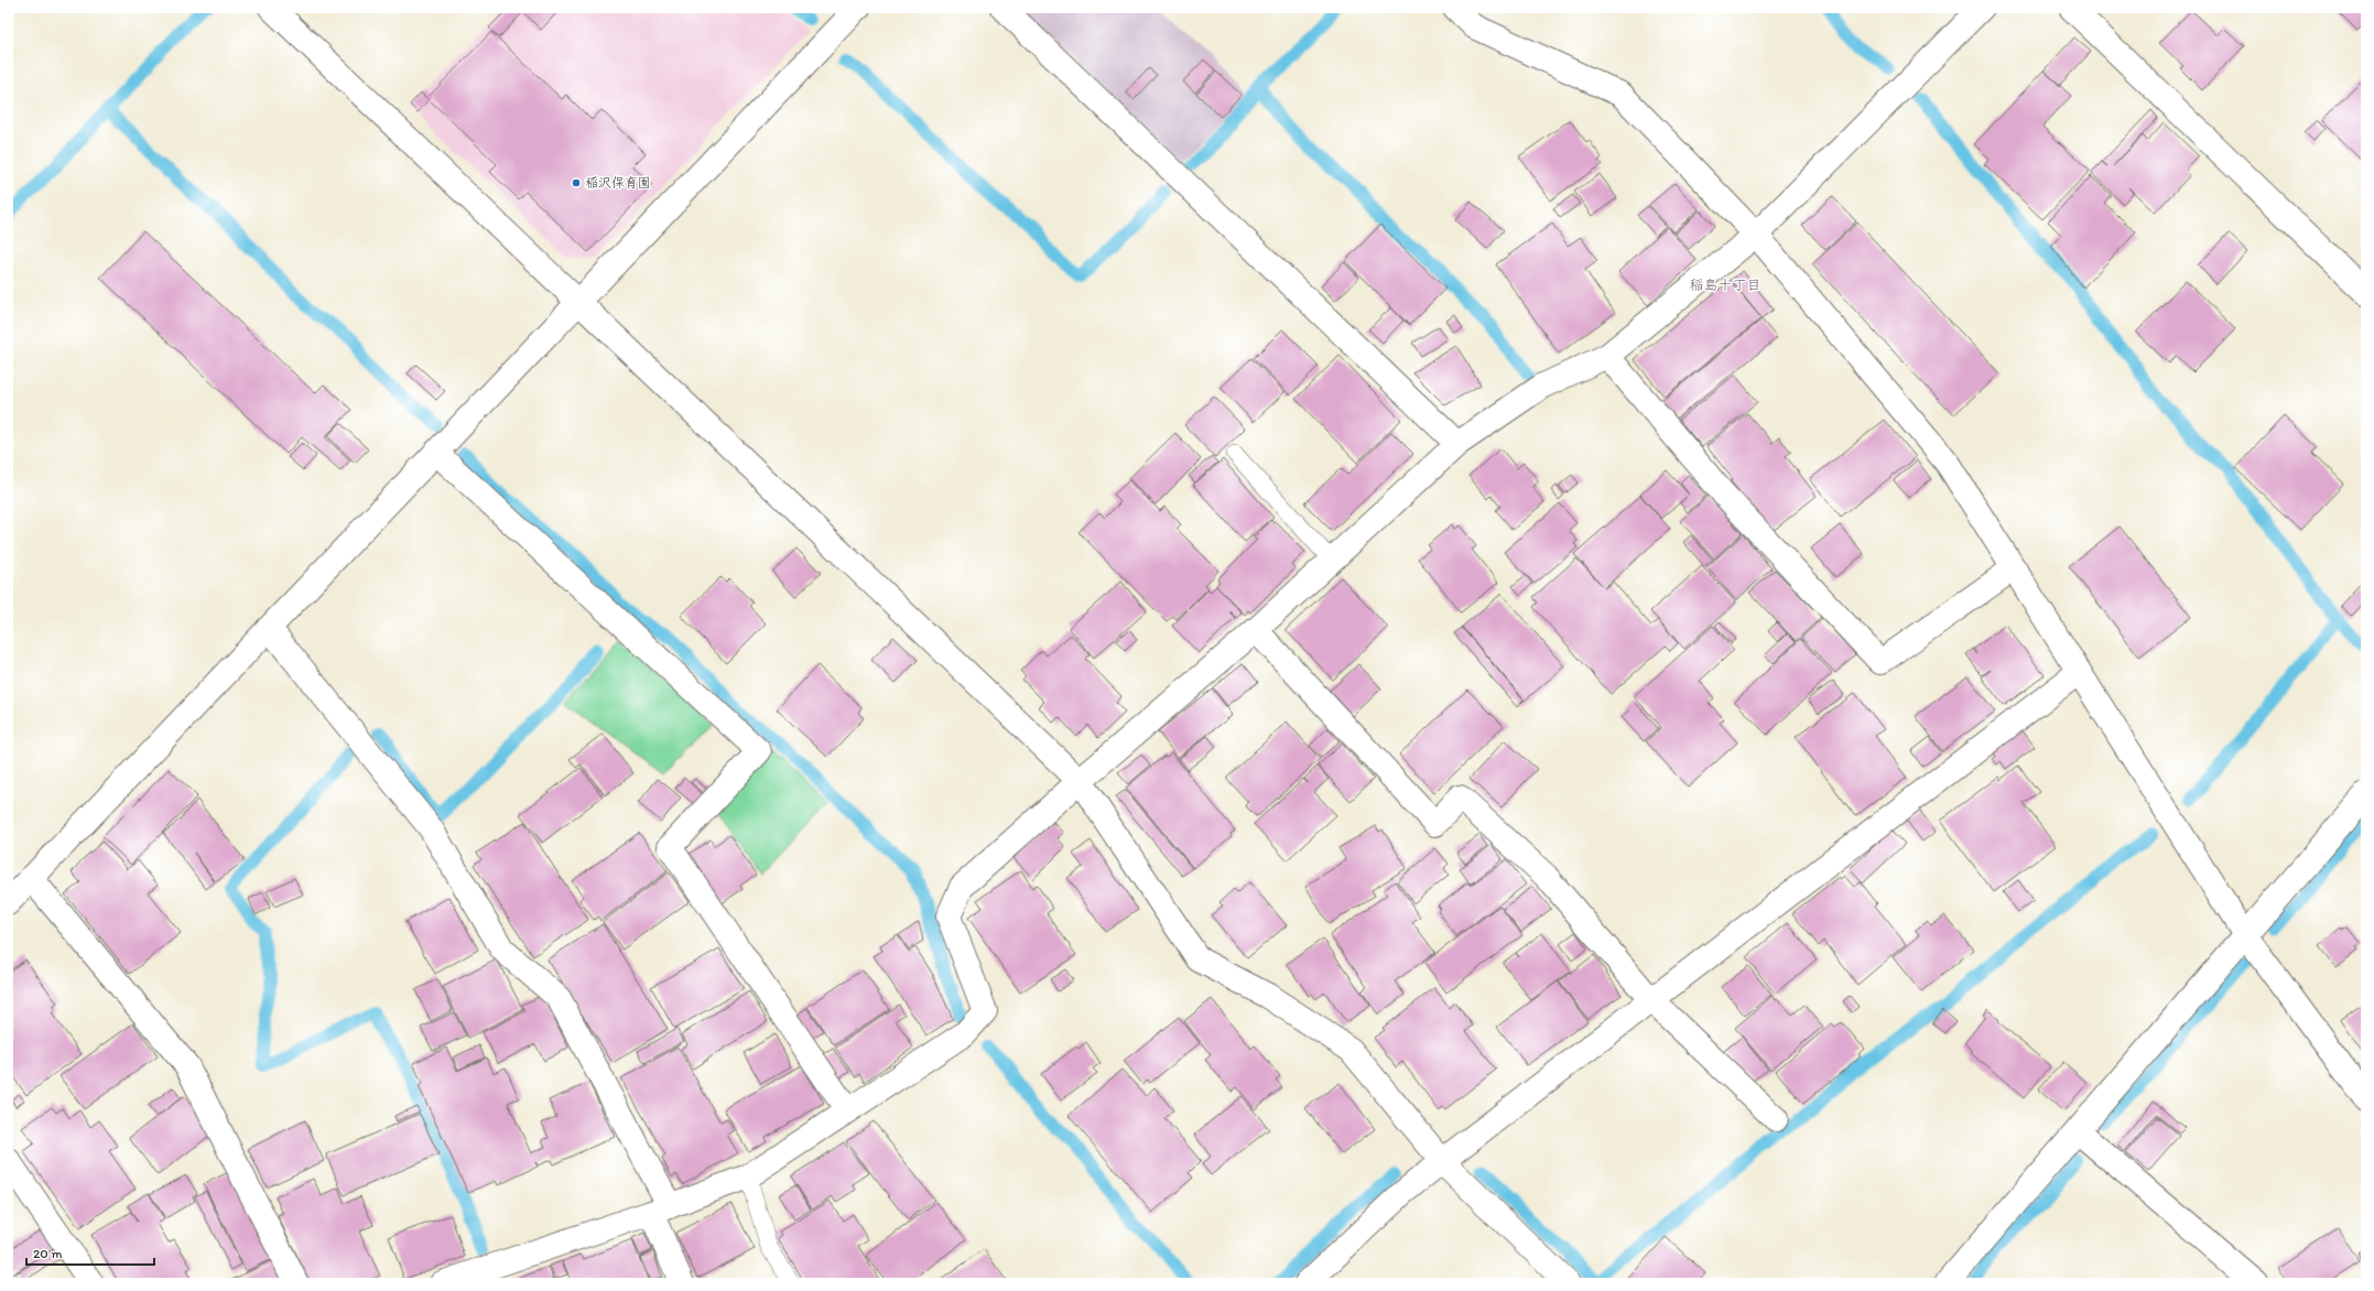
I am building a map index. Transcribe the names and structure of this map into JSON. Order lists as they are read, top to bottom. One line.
{"districts":["稲島十丁目"],"places":["稲沢保育園"],"scale_bar":"20 m"}
